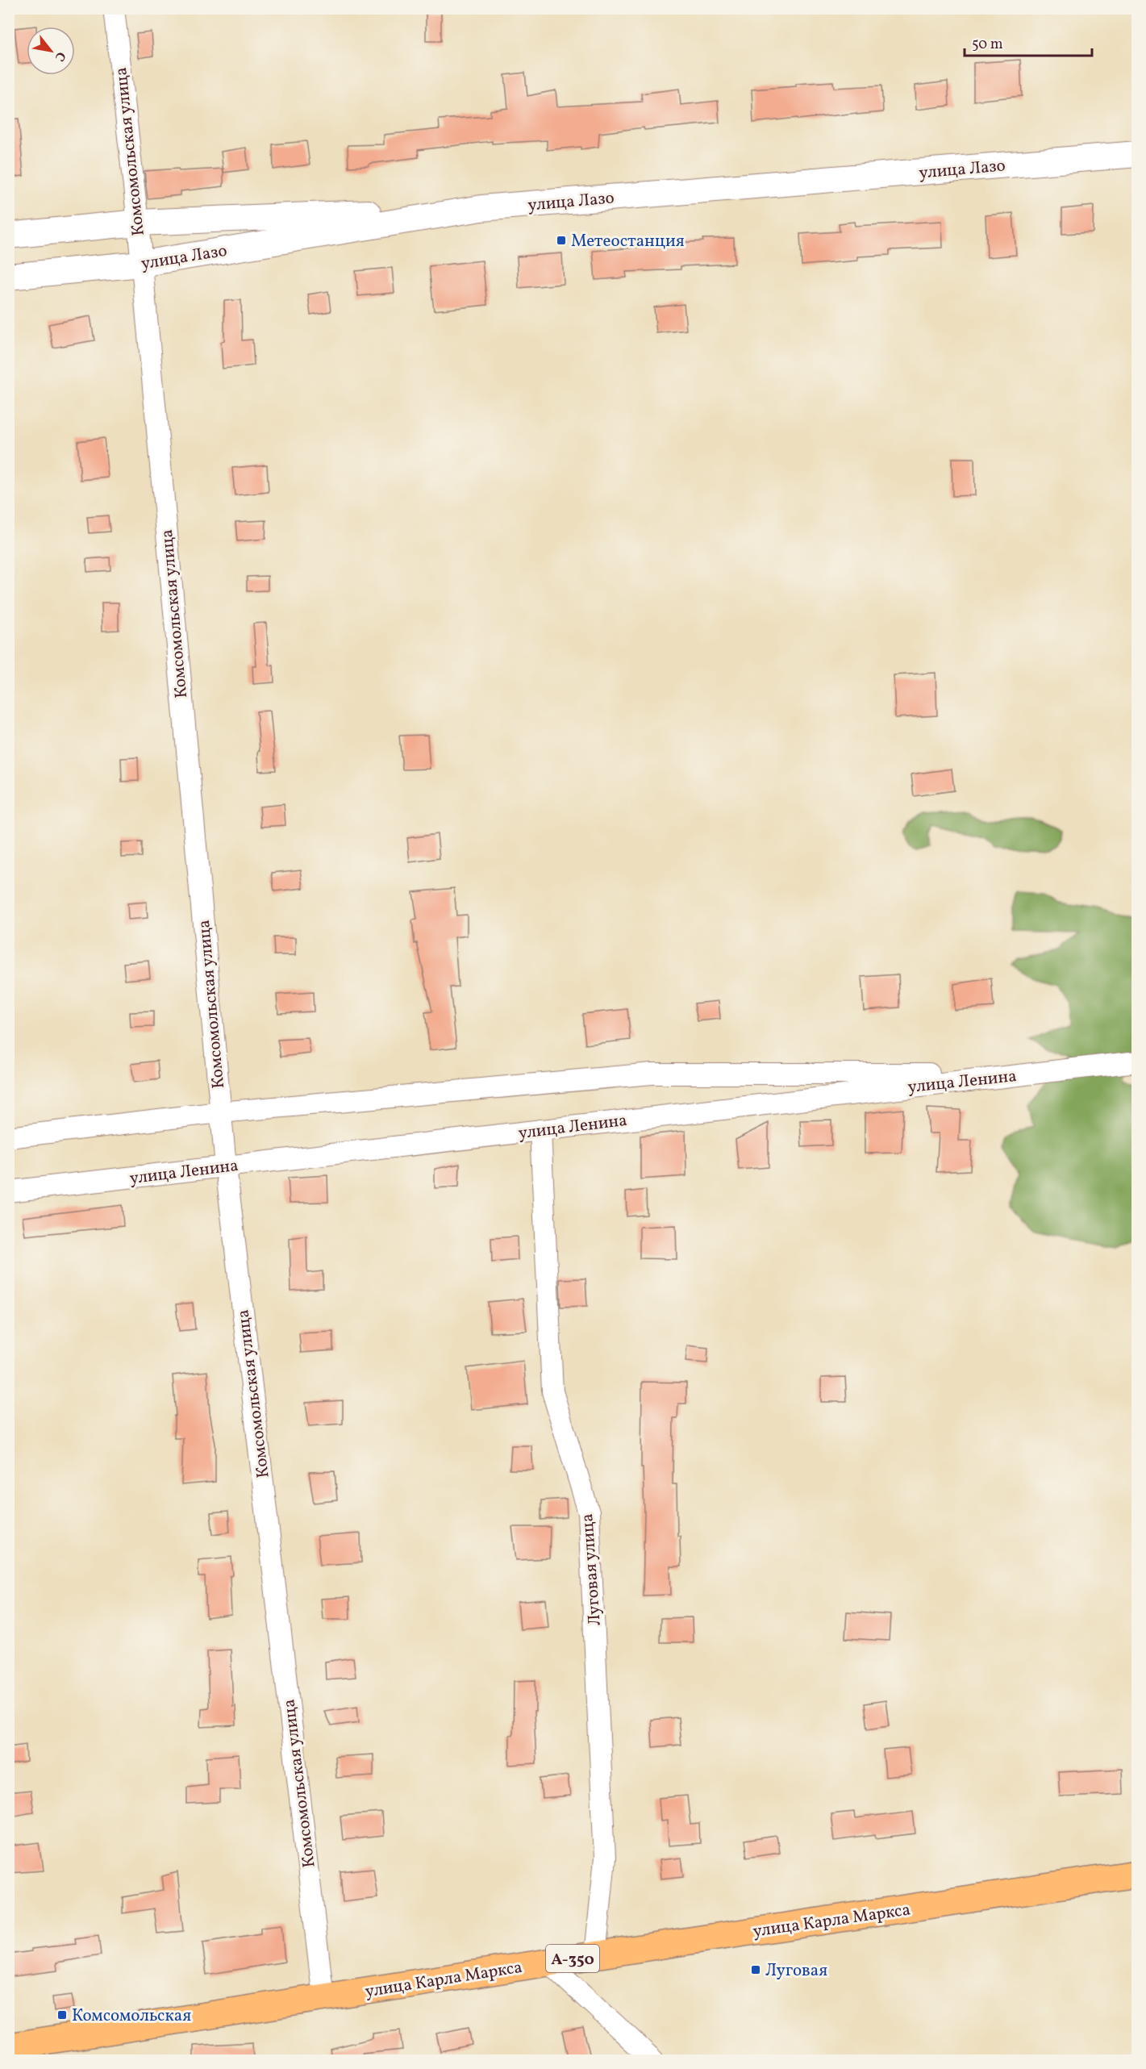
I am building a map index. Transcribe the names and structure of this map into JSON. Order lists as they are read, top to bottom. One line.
{"streets":{"highway":["улица Карла Маркса","А-350"],"street":["Комсомольская улица","улица Лазо","улица Ленина","Луговая улица"]},"crossings":[["Комсомольская улица","улица Лазо"],["Комсомольская улица","улица Ленина"],["Комсомольская улица","улица Карла Маркса"],["улица Ленина","Луговая улица"],["Луговая улица","улица Карла Маркса"]],"places":{"transit":["Метеостанция","Луговая","Комсомольская"]},"scale_bar":"50 m","north":"bottom right"}
